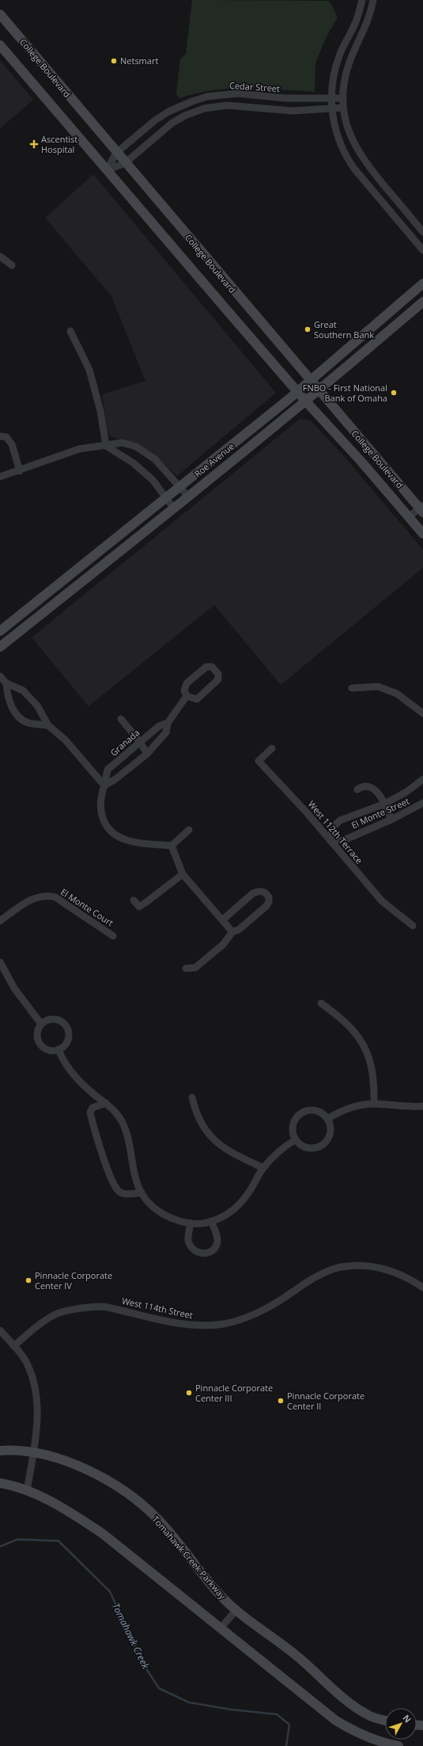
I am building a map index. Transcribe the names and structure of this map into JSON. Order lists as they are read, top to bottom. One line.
{"streets":{"main road":["College Boulevard","Roe Avenue","Tomahawk Creek Parkway"],"street":["Cedar Street","Granada","El Monte Street","West 112th Terrace","El Monte Court","West 114th Street"]},"crossings":[["College Boulevard","Cedar Street"],["College Boulevard","Roe Avenue"],["El Monte Street","West 112th Terrace"]],"water":["Tomahawk Creek"],"places":{"other":["Netsmart","Great Southern Bank","FNBO - First National Bank of Omaha","Pinnacle Corporate Center IV","Pinnacle Corporate Center III","Pinnacle Corporate Center II"],"health":["Ascentist Hospital"]},"north":"top right"}
